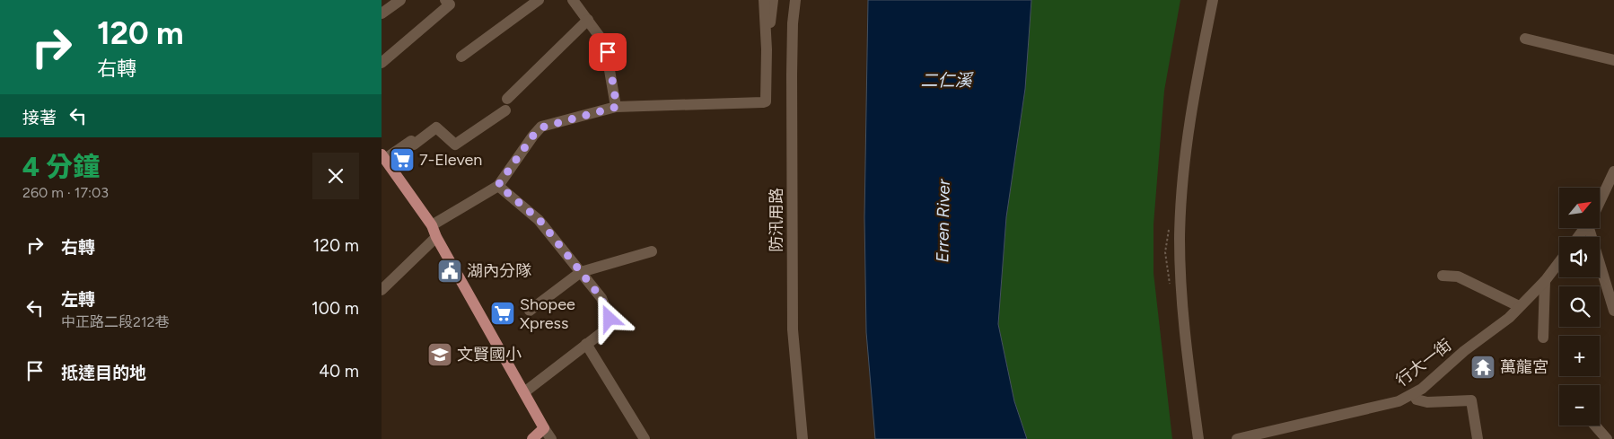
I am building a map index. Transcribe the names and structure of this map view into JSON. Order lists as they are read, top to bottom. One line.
{"streets":{"street":["防汛用路","行大一街"]},"water":["二仁溪","Erren River"],"places":{"supermarket":["7-Eleven","Shopee Xpress"],"public building":["湖內分隊"],"school or university":["文賢國小"],"temple":["萬龍宮"]},"north":"top right","page":{"turn":["120 m","右轉"],"then":"接著","heading":["4 分鐘","260 m · 17:03"],"map_buttons":["+","−"],"list":[{"name":"右轉","value":"120 m"},{"name":"左轉","note":"中正路二段212巷","value":"100 m"},{"name":"抵達目的地","value":"40 m"}]}}
